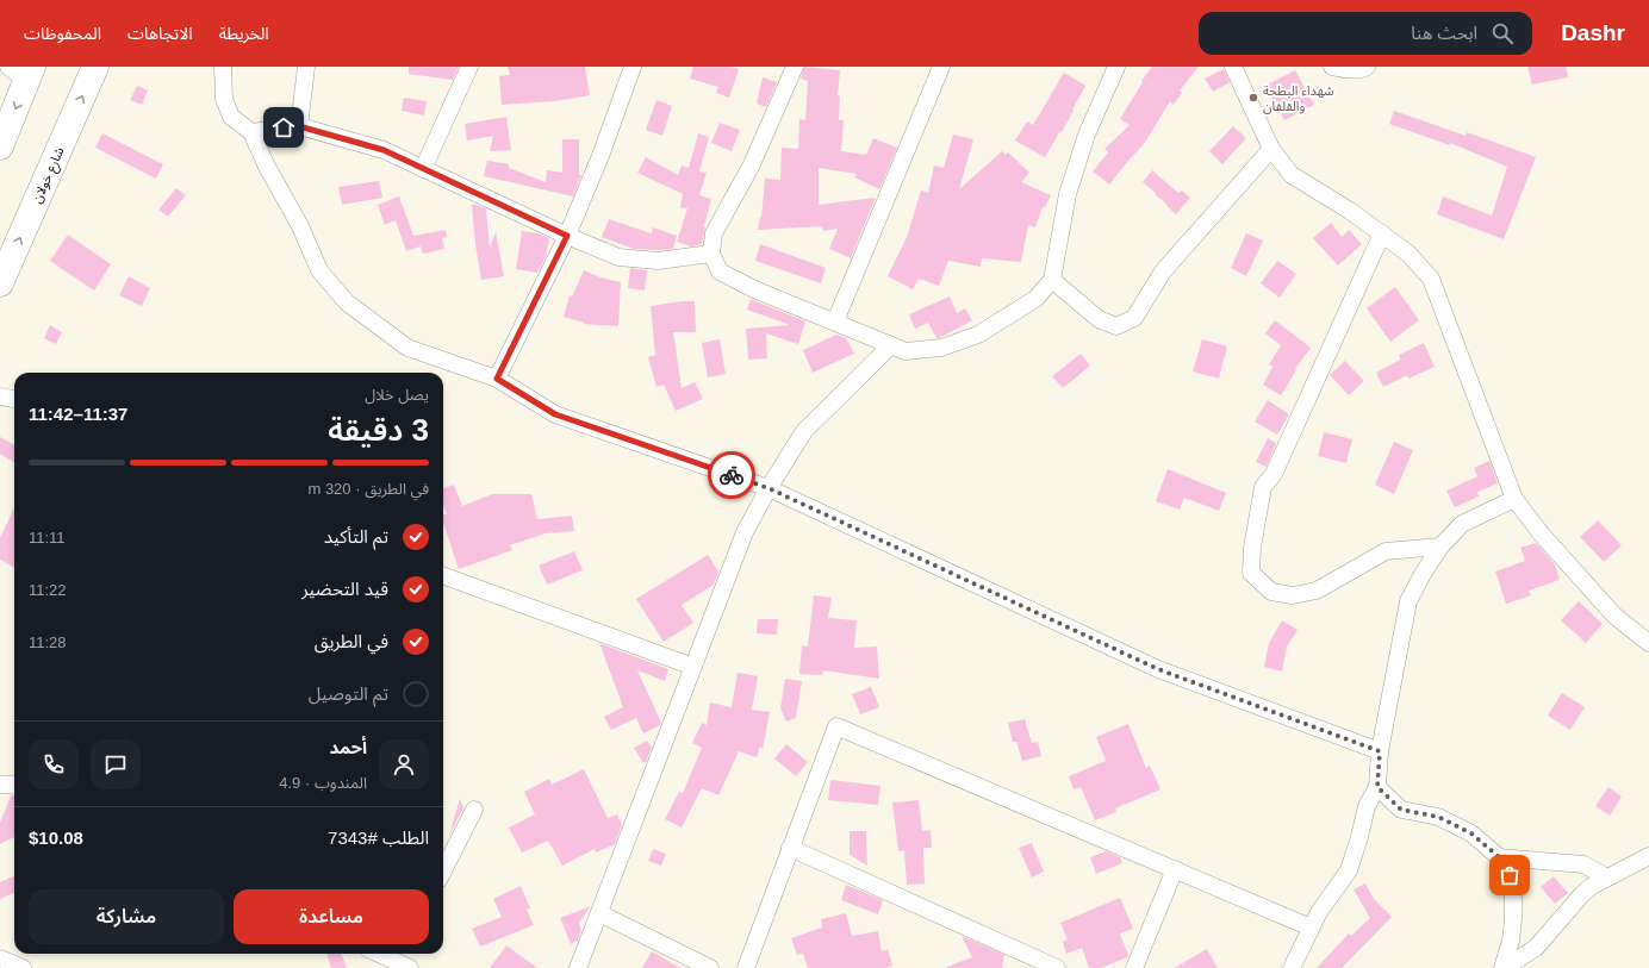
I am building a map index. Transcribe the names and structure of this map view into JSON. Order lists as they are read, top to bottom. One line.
{"streets":{"main road":["شارع خولان"]},"places":["شهداء البطحة والقلفان"],"page":{"header":"Dashr","search":"ابحث هنا","nav":["الخريطة","الاتجاهات","المحفوظات"],"heading":["3 دقيقة","يصل خلال","11:37–11:42"],"panel":["أحمد","المندوب · 4.9","الطلب #7343","$10.08"],"bar":"في الطريق · 320 m","list":[["تم التأكيد","11:11"],["قيد التحضير","11:22"],["في الطريق","11:28"],"تم التوصيل"],"buttons":["مساعدة","مشاركة"]}}
